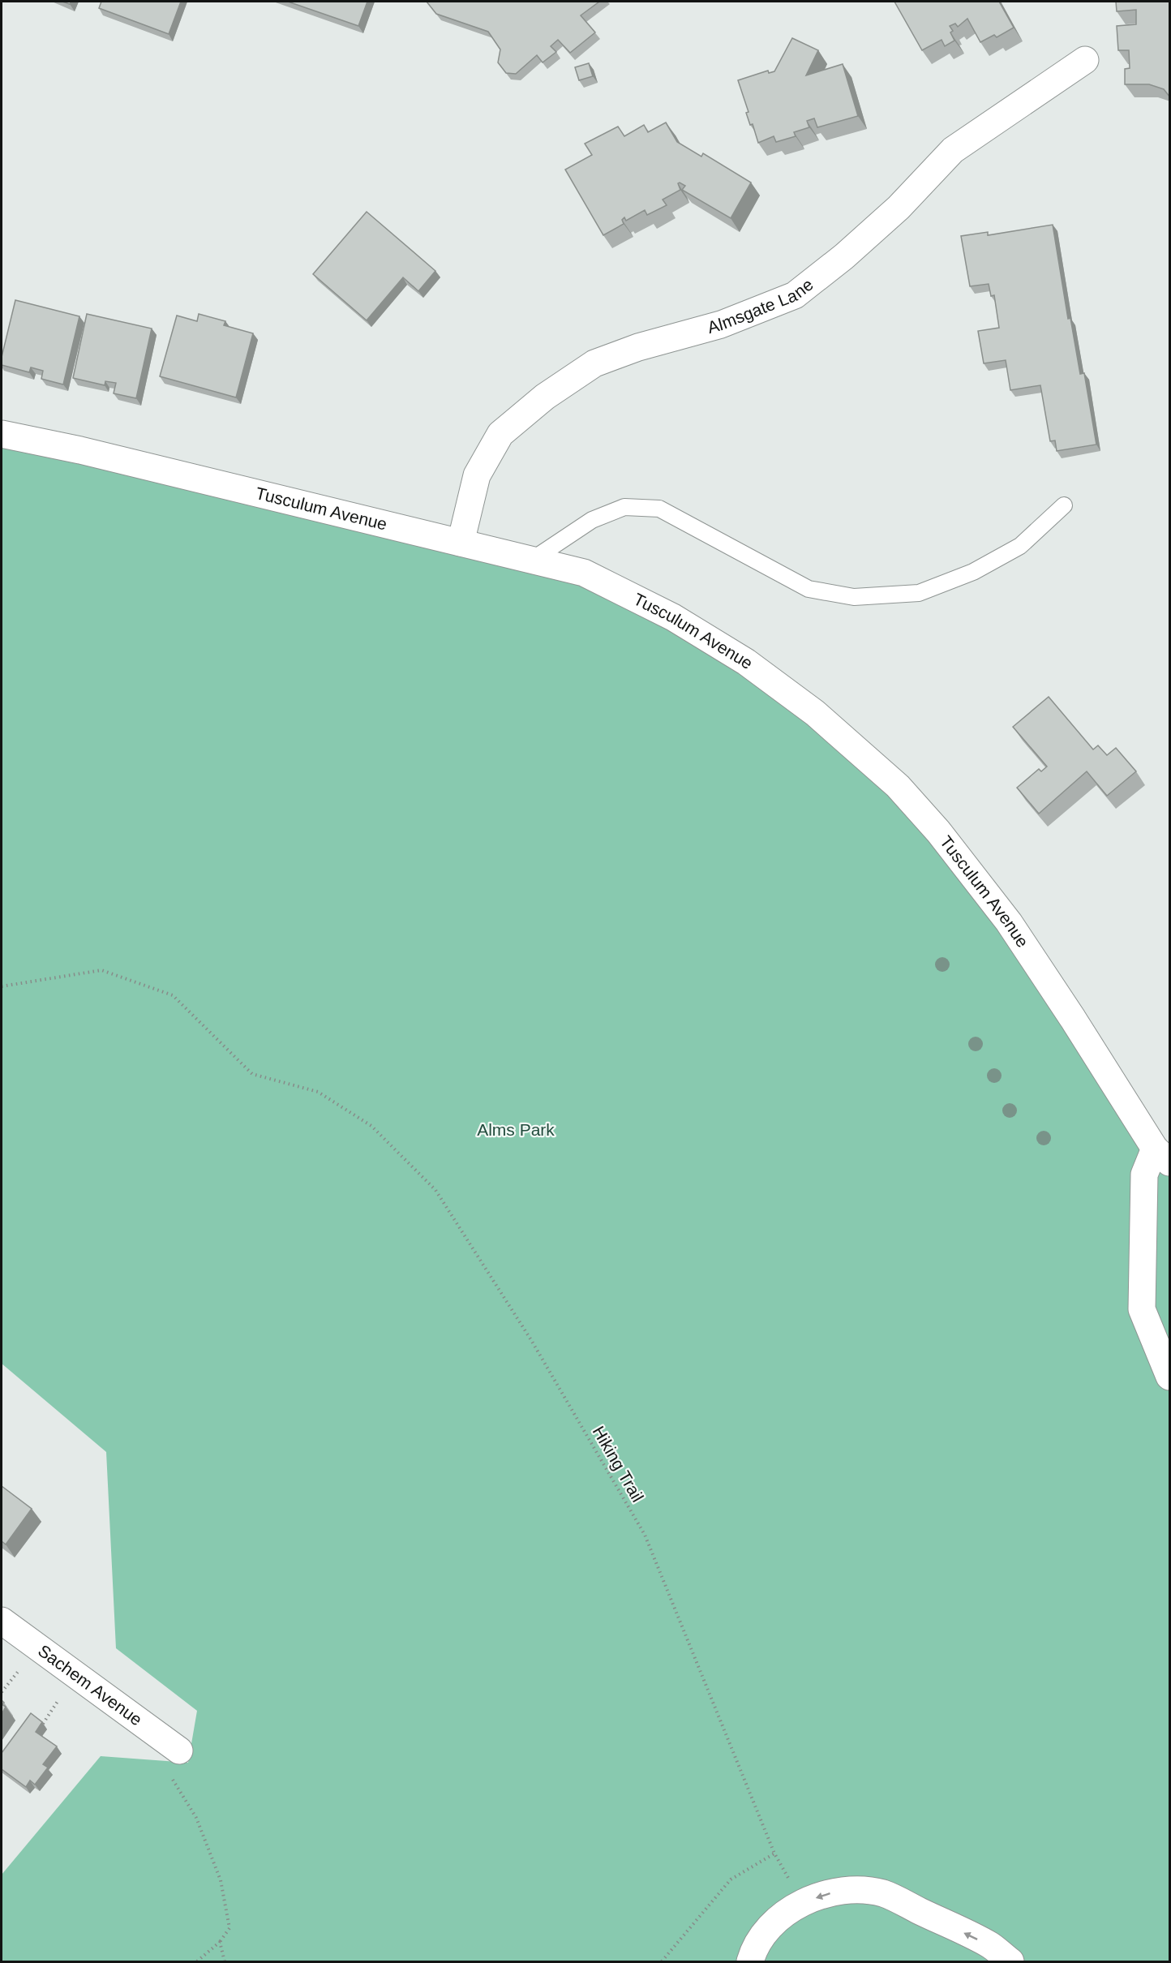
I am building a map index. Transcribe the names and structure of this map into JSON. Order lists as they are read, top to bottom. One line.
{"streets":{"street":["Almsgate Lane","Tusculum Avenue","Sachem Avenue"],"path":["Hiking Trail"]},"crossings":[["Almsgate Lane","Tusculum Avenue"]],"parks":["Alms Park"]}
